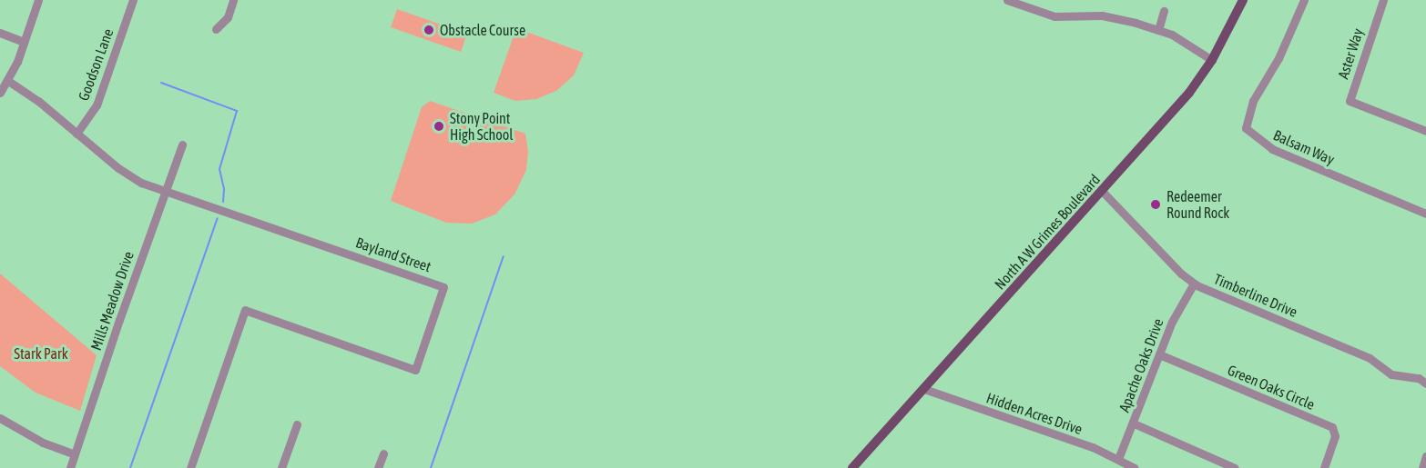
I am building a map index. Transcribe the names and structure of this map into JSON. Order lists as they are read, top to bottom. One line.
{"streets":{"main road":["North A W Grimes Boulevard"],"street":["Aster Way","Goodson Lane","Balsam Way","Bayland Street","Timberline Drive","Mills Meadow Drive","Apache Oaks Drive","Green Oaks Circle","Hidden Acres Drive"]},"crossings":[["Goodson Lane","Bayland Street"],["North A W Grimes Boulevard","Timberline Drive"],["North A W Grimes Boulevard","Hidden Acres Drive"],["Bayland Street","Mills Meadow Drive"],["Timberline Drive","Apache Oaks Drive"],["Apache Oaks Drive","Green Oaks Circle"],["Apache Oaks Drive","Hidden Acres Drive"]],"parks":["Stark Park"],"places":["Obstacle Course","Stony Point High School","Redeemer Round Rock"]}
